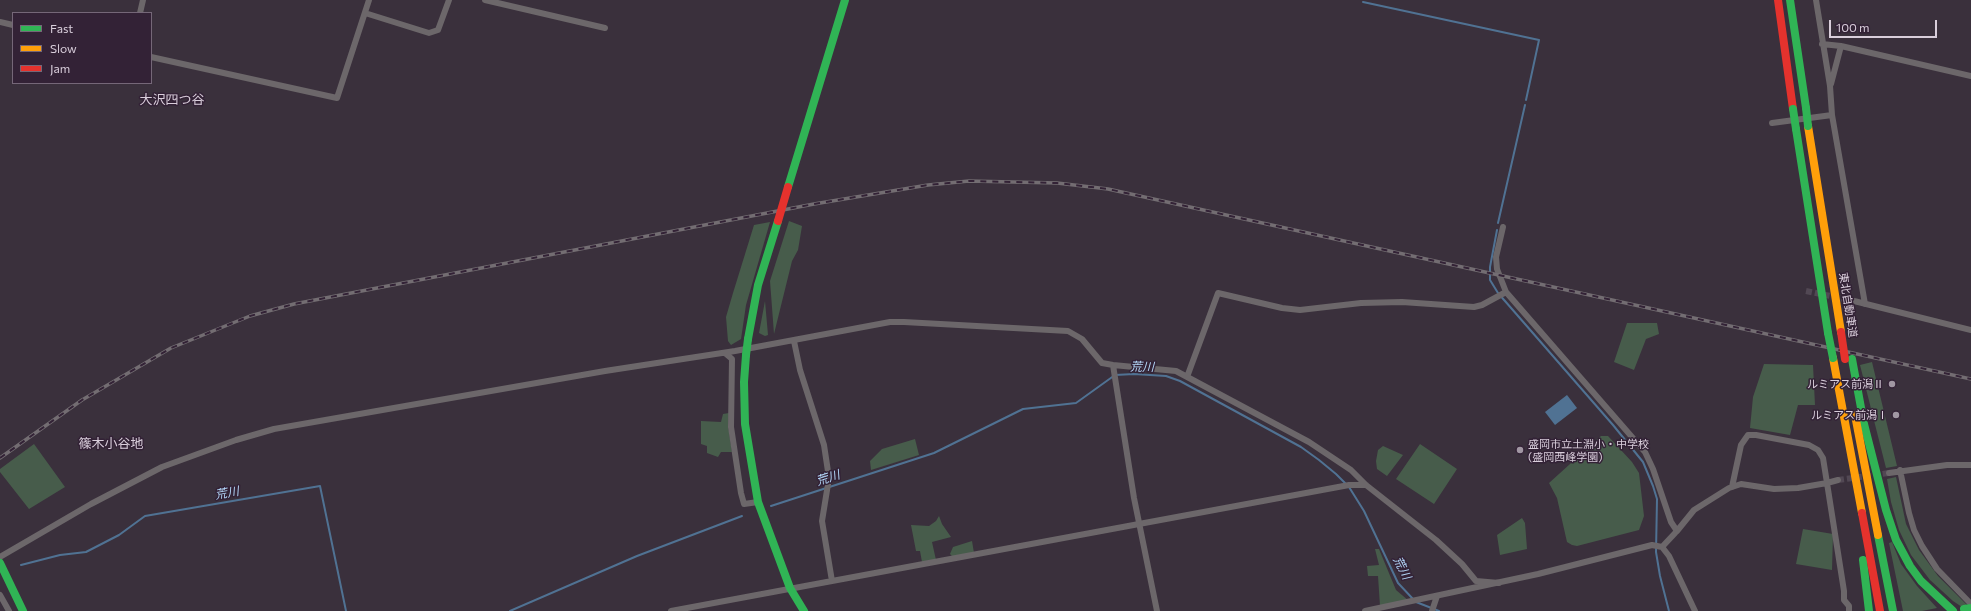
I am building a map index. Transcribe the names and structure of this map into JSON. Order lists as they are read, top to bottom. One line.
{"streets":{"main road":["東北自動車道"]},"districts":["大沢四つ谷","篠木小谷地"],"water":["荒川"],"places":["ルミアス前潟Ⅱ","ルミアス前潟Ⅰ","盛岡市立土淵小・中学校 (盛岡西峰学園)"],"legend":["Fast","Slow","Jam"],"scale_bar":"100 m"}
